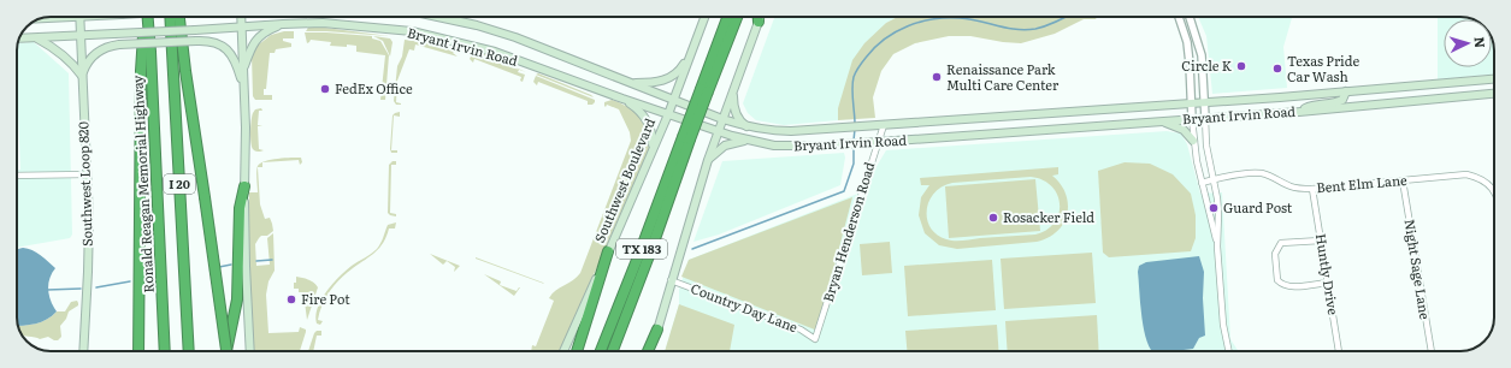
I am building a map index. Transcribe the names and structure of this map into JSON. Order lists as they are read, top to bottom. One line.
{"streets":{"highway":["Ronald Reagan Memorial Highway","I 20","TX 183"],"main road":["Bryant Irvin Road","Southwest Boulevard","Southwest Loop 820"],"street":["Bent Elm Lane","Bryan Henderson Road","Night Sage Lane","Huntly Drive","Country Day Lane"]},"crossings":[["Bryant Irvin Road","Southwest Boulevard"],["Bryant Irvin Road","Southwest Loop 820"],["Bryant Irvin Road","Bryan Henderson Road"],["Bent Elm Lane","Night Sage Lane"],["Bent Elm Lane","Huntly Drive"],["Bryan Henderson Road","Country Day Lane"]],"places":["Circle K","Texas Pride Car Wash","Renaissance Park Multi Care Center","FedEx Office","Guard Post","Rosacker Field","Fire Pot"],"north":"right"}
